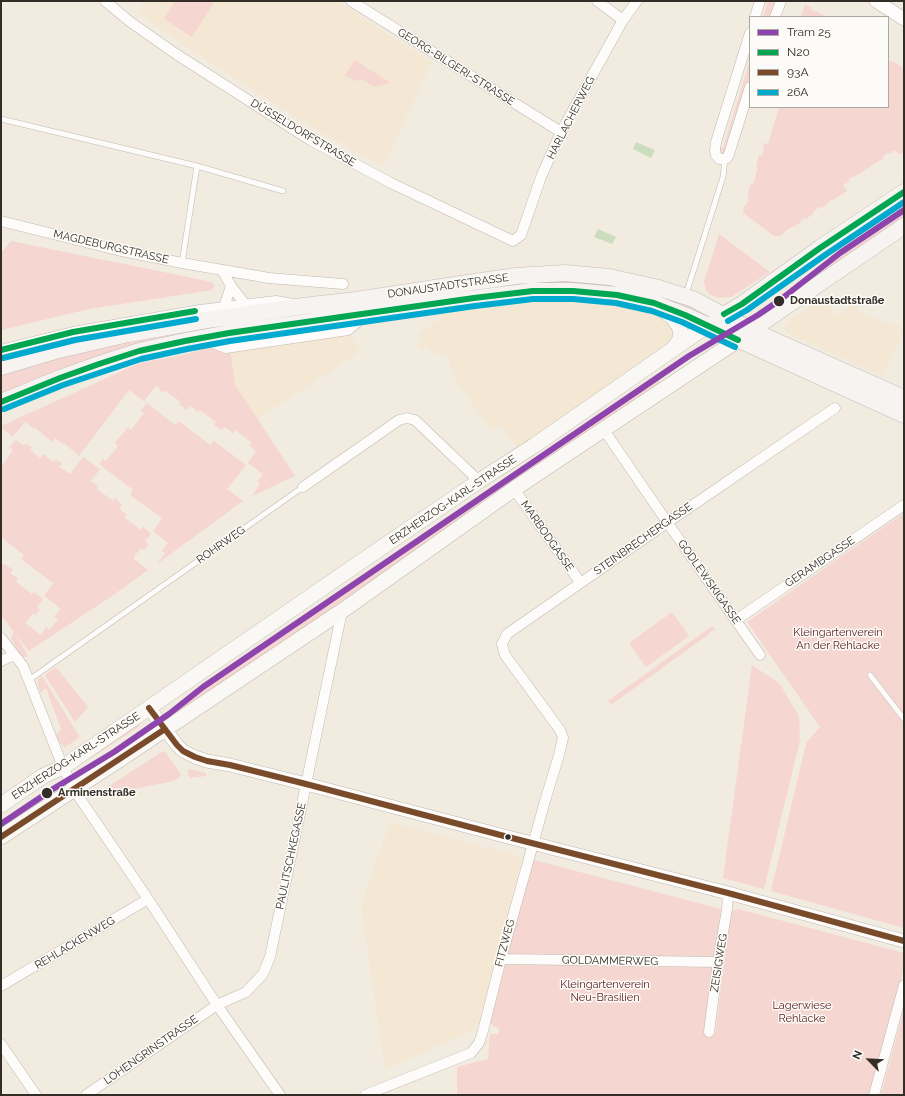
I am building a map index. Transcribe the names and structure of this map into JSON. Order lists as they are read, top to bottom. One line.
{"streets":{"main road":["DONAUSTADTSTRASSE","ERZHERZOG-KARL-STRASSE"],"street":["GEORG-BILGERI-STRASSE","HARLACHERWEG","DÜSSELDORFSTRASSE","MAGDEBURGSTRASSE","MARBODGASSE","STEINBRECHERGASSE","ROHRWEG","GERAMBGASSE","GODLEWSKIGASSE","PAULITSCHKEGASSE","REHLACKENWEG","FITZWEG","GOLDAMMERWEG","ZEISIGWEG","LOHENGRINSTRASSE"]},"crossings":[["GEORG-BILGERI-STRASSE","HARLACHERWEG"],["HARLACHERWEG","DÜSSELDORFSTRASSE"],["DONAUSTADTSTRASSE","ERZHERZOG-KARL-STRASSE"],["ERZHERZOG-KARL-STRASSE","ROHRWEG"],["MARBODGASSE","STEINBRECHERGASSE"],["STEINBRECHERGASSE","GODLEWSKIGASSE"],["STEINBRECHERGASSE","FITZWEG"],["GERAMBGASSE","GODLEWSKIGASSE"],["PAULITSCHKEGASSE","LOHENGRINSTRASSE"],["FITZWEG","GOLDAMMERWEG"],["GOLDAMMERWEG","ZEISIGWEG"]],"parks":["Kleingartenverein An der Rehlacke","Kleingartenverein Neu-Brasilien","Lagerwiese Rehlacke"],"places":["Donaustadtstraße","Arminenstraße"],"lines":["transit line N20","transit line 26A","tram line 25","transit line 93A"],"legend":["Tram 25","N20","93A","26A"],"north":"top left"}
